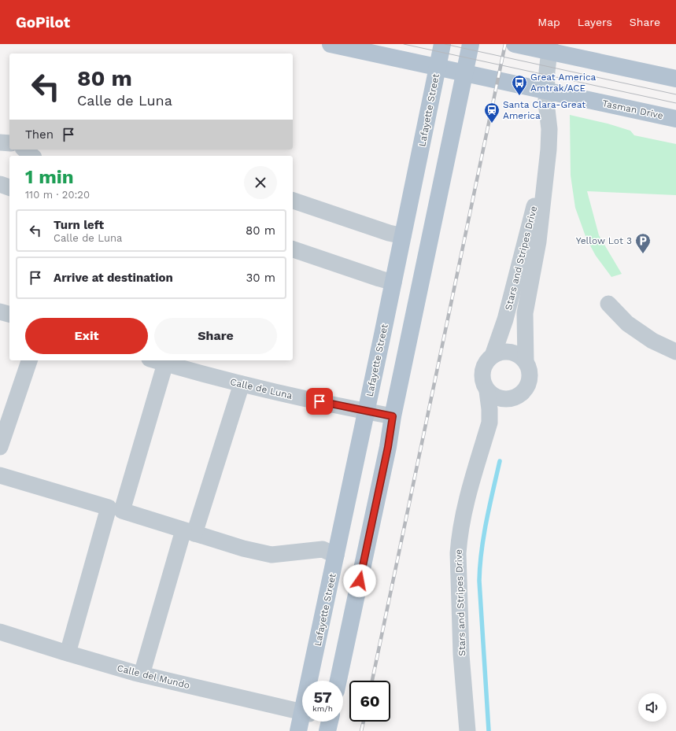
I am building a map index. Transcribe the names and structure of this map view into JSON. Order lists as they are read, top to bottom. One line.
{"streets":{"main road":["Tasman Drive","Lafayette Street"],"street":["Stars and Stripes Drive","Calle de Luna","Calle del Mundo"]},"crossings":[["Lafayette Street","Calle de Luna"]],"places":{"bus stop":["Great America Amtrak/ACE"],"station":["Santa Clara-Great America"],"parking":["Yellow Lot 3"]},"page":{"header":"GoPilot","nav":["Map","Layers","Share"],"turn":["80 m","Calle de Luna"],"then":"Then","heading":["1 min","110 m · 20:20"],"list":[{"name":"Turn left","note":"Calle de Luna","value":"80 m"},{"name":"Arrive at destination","value":"30 m"}],"buttons":["Exit","Share"],"speed":"57 km/h","limit":"60"}}
